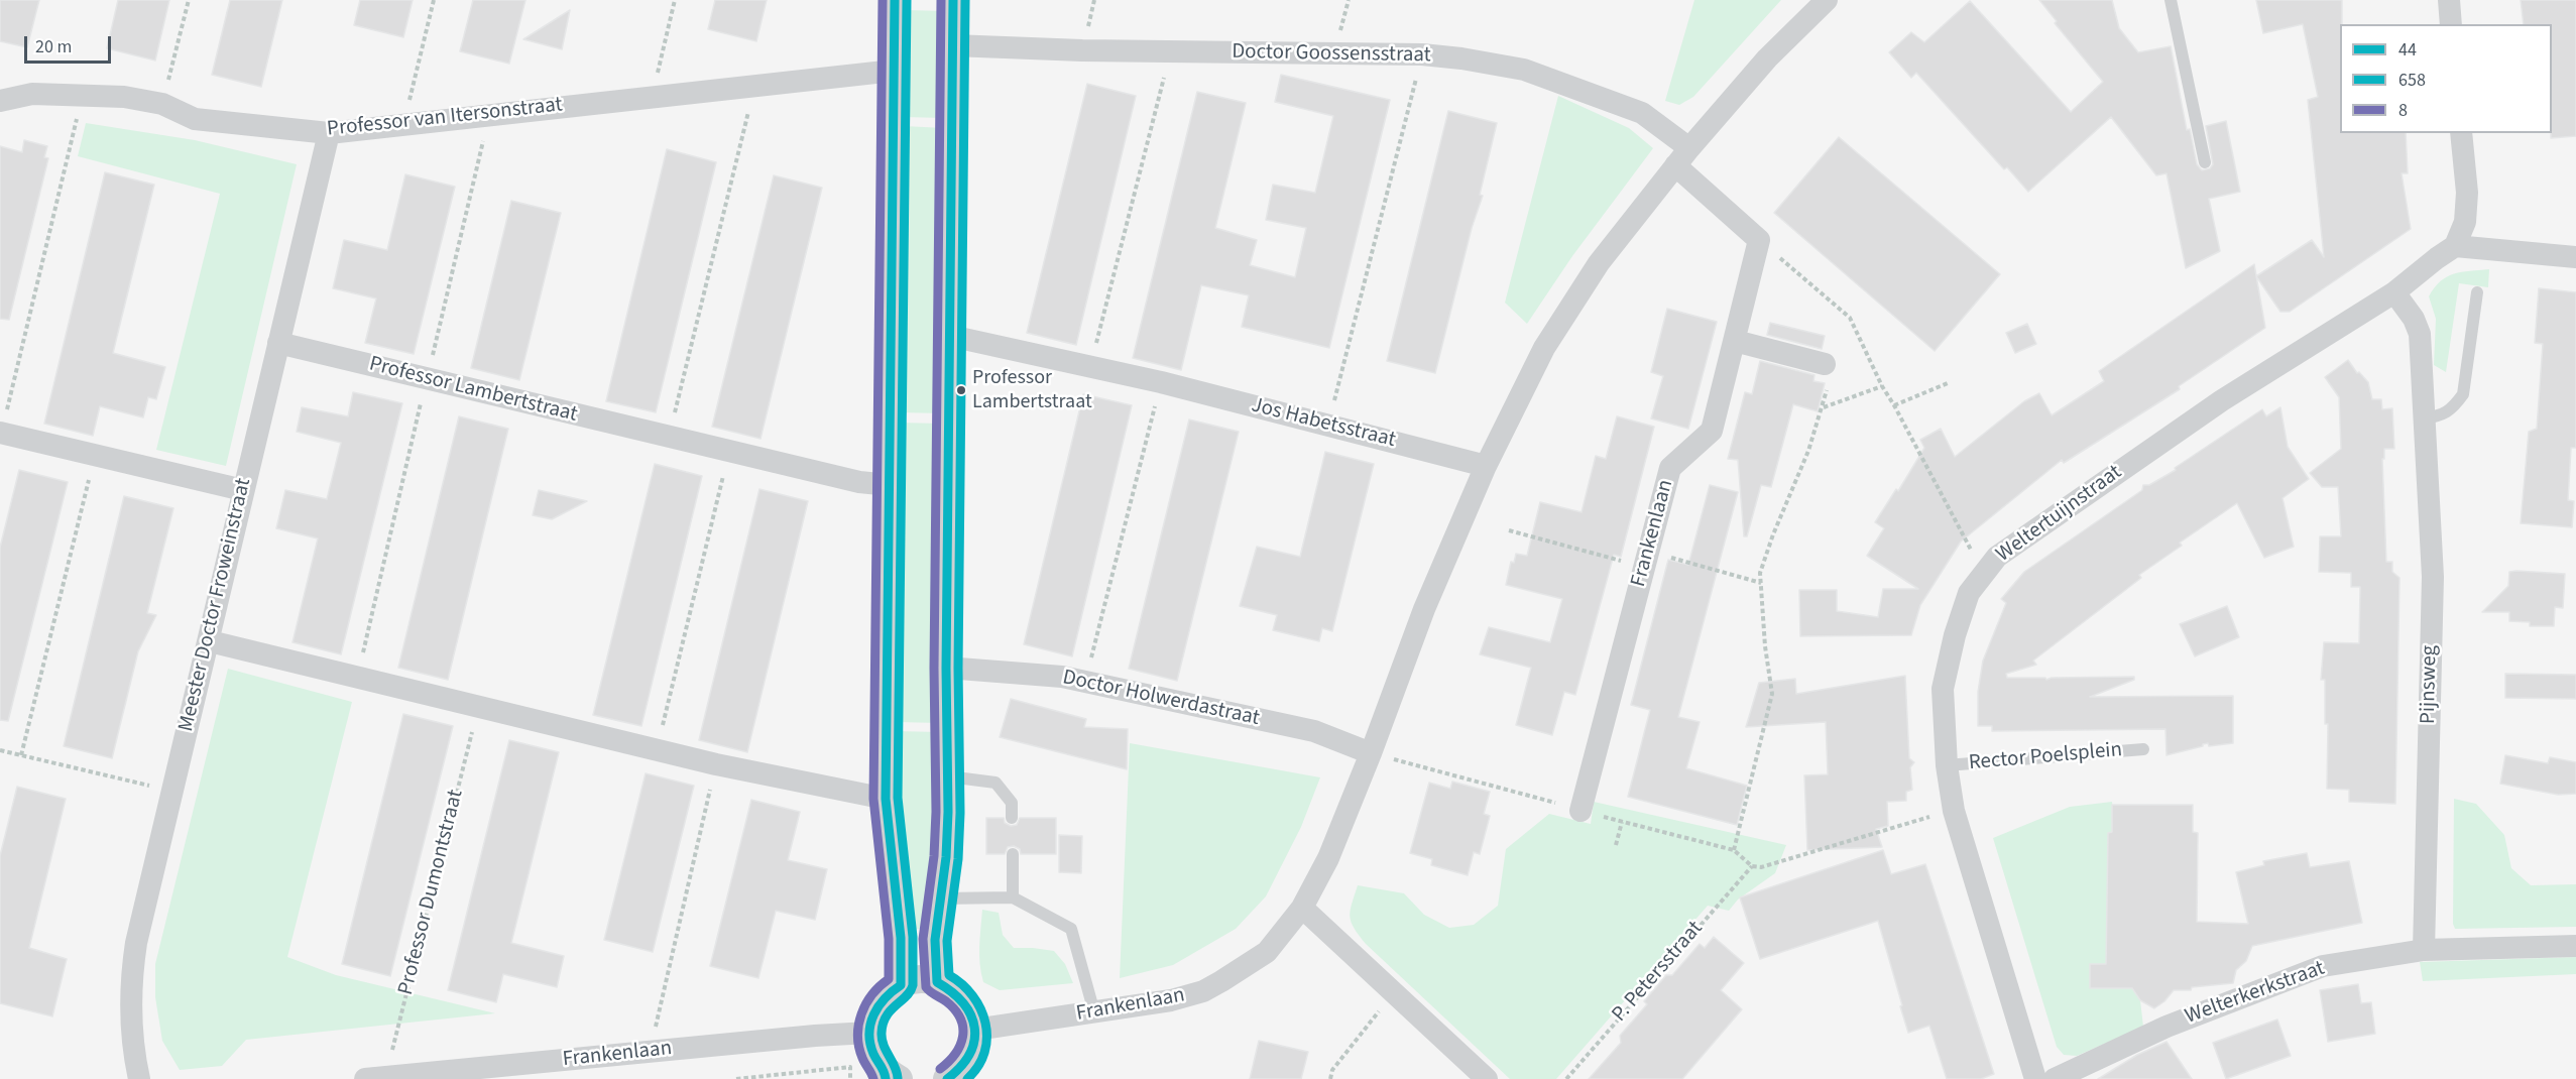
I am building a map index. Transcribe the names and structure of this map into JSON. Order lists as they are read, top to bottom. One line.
{"streets":{"street":["Doctor Goossensstraat","Professor van Itersonstraat","Professor Lambertstraat","Jos Habetsstraat","Weltertuijnstraat","Frankenlaan","Meester Doctor Froweinstraat","Pijnsweg","Doctor Holwerdastraat","Welterkerkstraat"],"lane":["Rector Poelsplein"],"path":["Professor Dumontstraat","P. Petersstraat"]},"crossings":[["Doctor Goossensstraat","Frankenlaan"],["Professor van Itersonstraat","Meester Doctor Froweinstraat"],["Professor Lambertstraat","Meester Doctor Froweinstraat"],["Jos Habetsstraat","Frankenlaan"],["Weltertuijnstraat","Pijnsweg"],["Weltertuijnstraat","Rector Poelsplein"],["Frankenlaan","Doctor Holwerdastraat"],["Frankenlaan","Professor Dumontstraat"],["Pijnsweg","Welterkerkstraat"]],"places":["Professor Lambertstraat"],"lines":["transit line 44","transit line 658","transit line 8"],"legend":["44","658","8"],"scale_bar":"20 m"}
